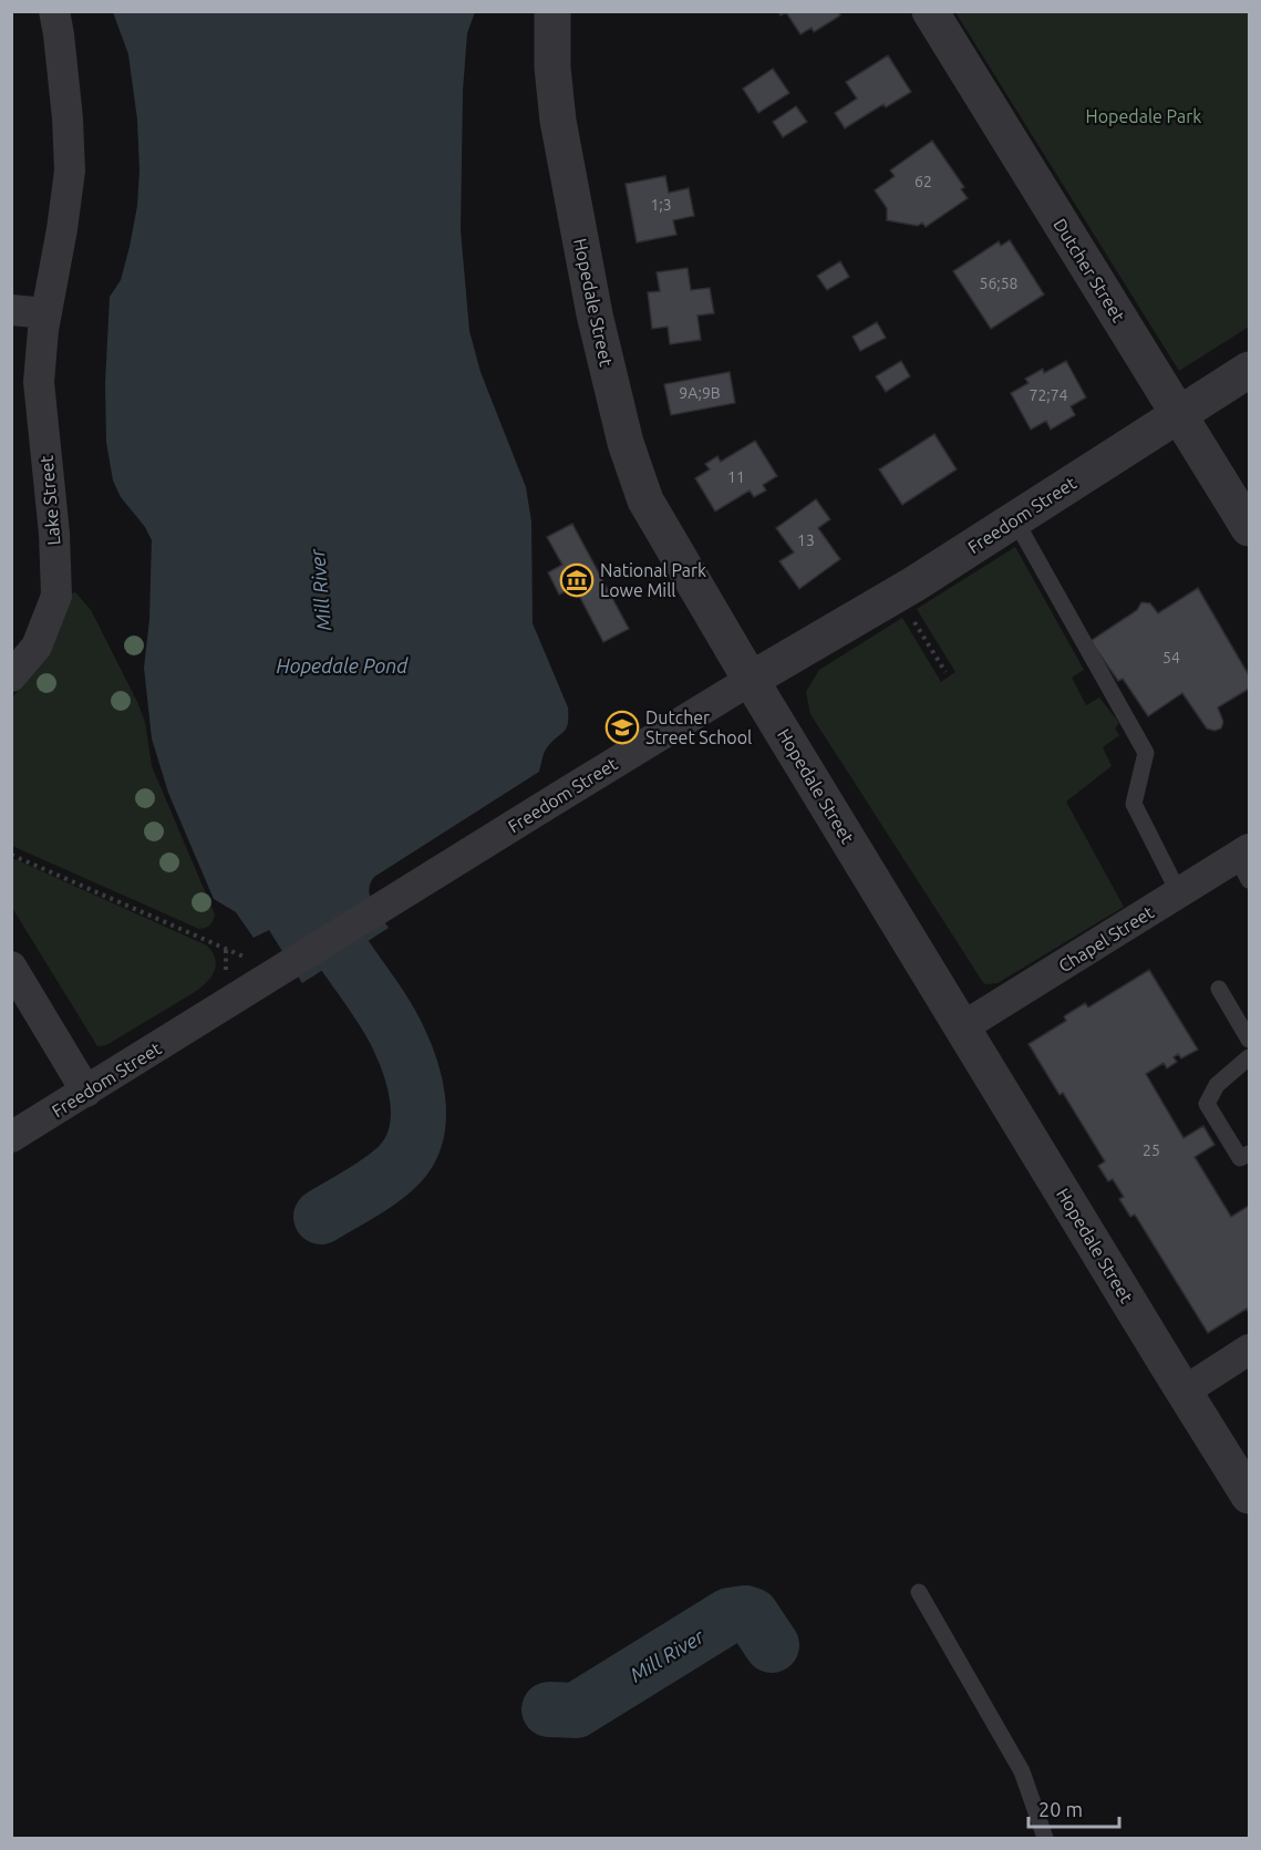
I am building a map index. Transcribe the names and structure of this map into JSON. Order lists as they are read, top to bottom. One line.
{"streets":{"street":["Dutcher Street","Hopedale Street","Lake Street","Freedom Street","Chapel Street"]},"crossings":[["Dutcher Street","Freedom Street"],["Hopedale Street","Freedom Street"],["Hopedale Street","Chapel Street"]],"water":["Mill River","Hopedale Pond"],"parks":["Hopedale Park"],"places":{"museum":["National Park Lowe Mill"],"school or university":["Dutcher Street School"]},"house_numbers":["62","1;3","56;58","9A;9B","72;74","11","13","54","25"],"scale_bar":"20 m"}
